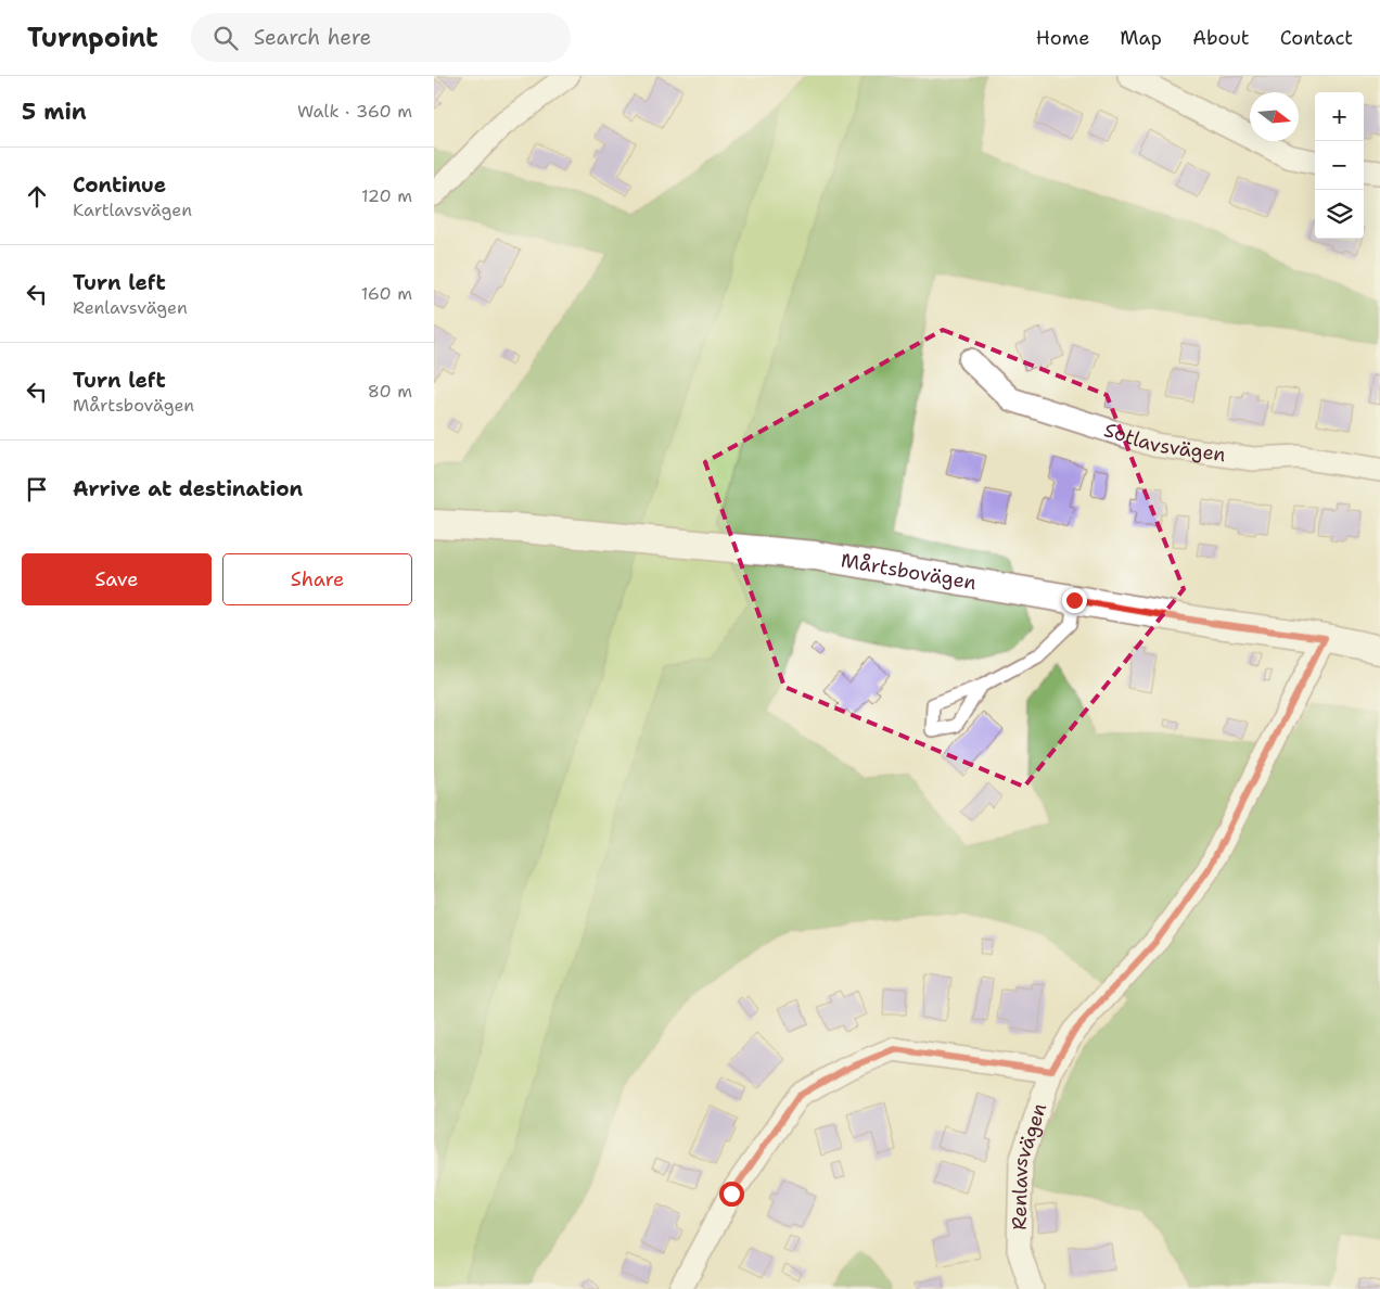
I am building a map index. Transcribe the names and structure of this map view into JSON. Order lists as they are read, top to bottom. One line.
{"streets":{"street":["Sotlavsvägen","Mårtsbovägen","Renlavsvägen"]},"crossings":[["Mårtsbovägen","Renlavsvägen"]],"north":"right","page":{"header":"Turnpoint","search":"Search here","nav":["Home","Map","About","Contact"],"heading":["5 min","Walk · 360 m"],"map_buttons":["+","−"],"list":[["Continue","Kartlavsvägen","120 m"],["Turn left","Renlavsvägen","160 m"],["Turn left","Mårtsbovägen","80 m"],"Arrive at destination"],"buttons":["Save","Share"]}}
